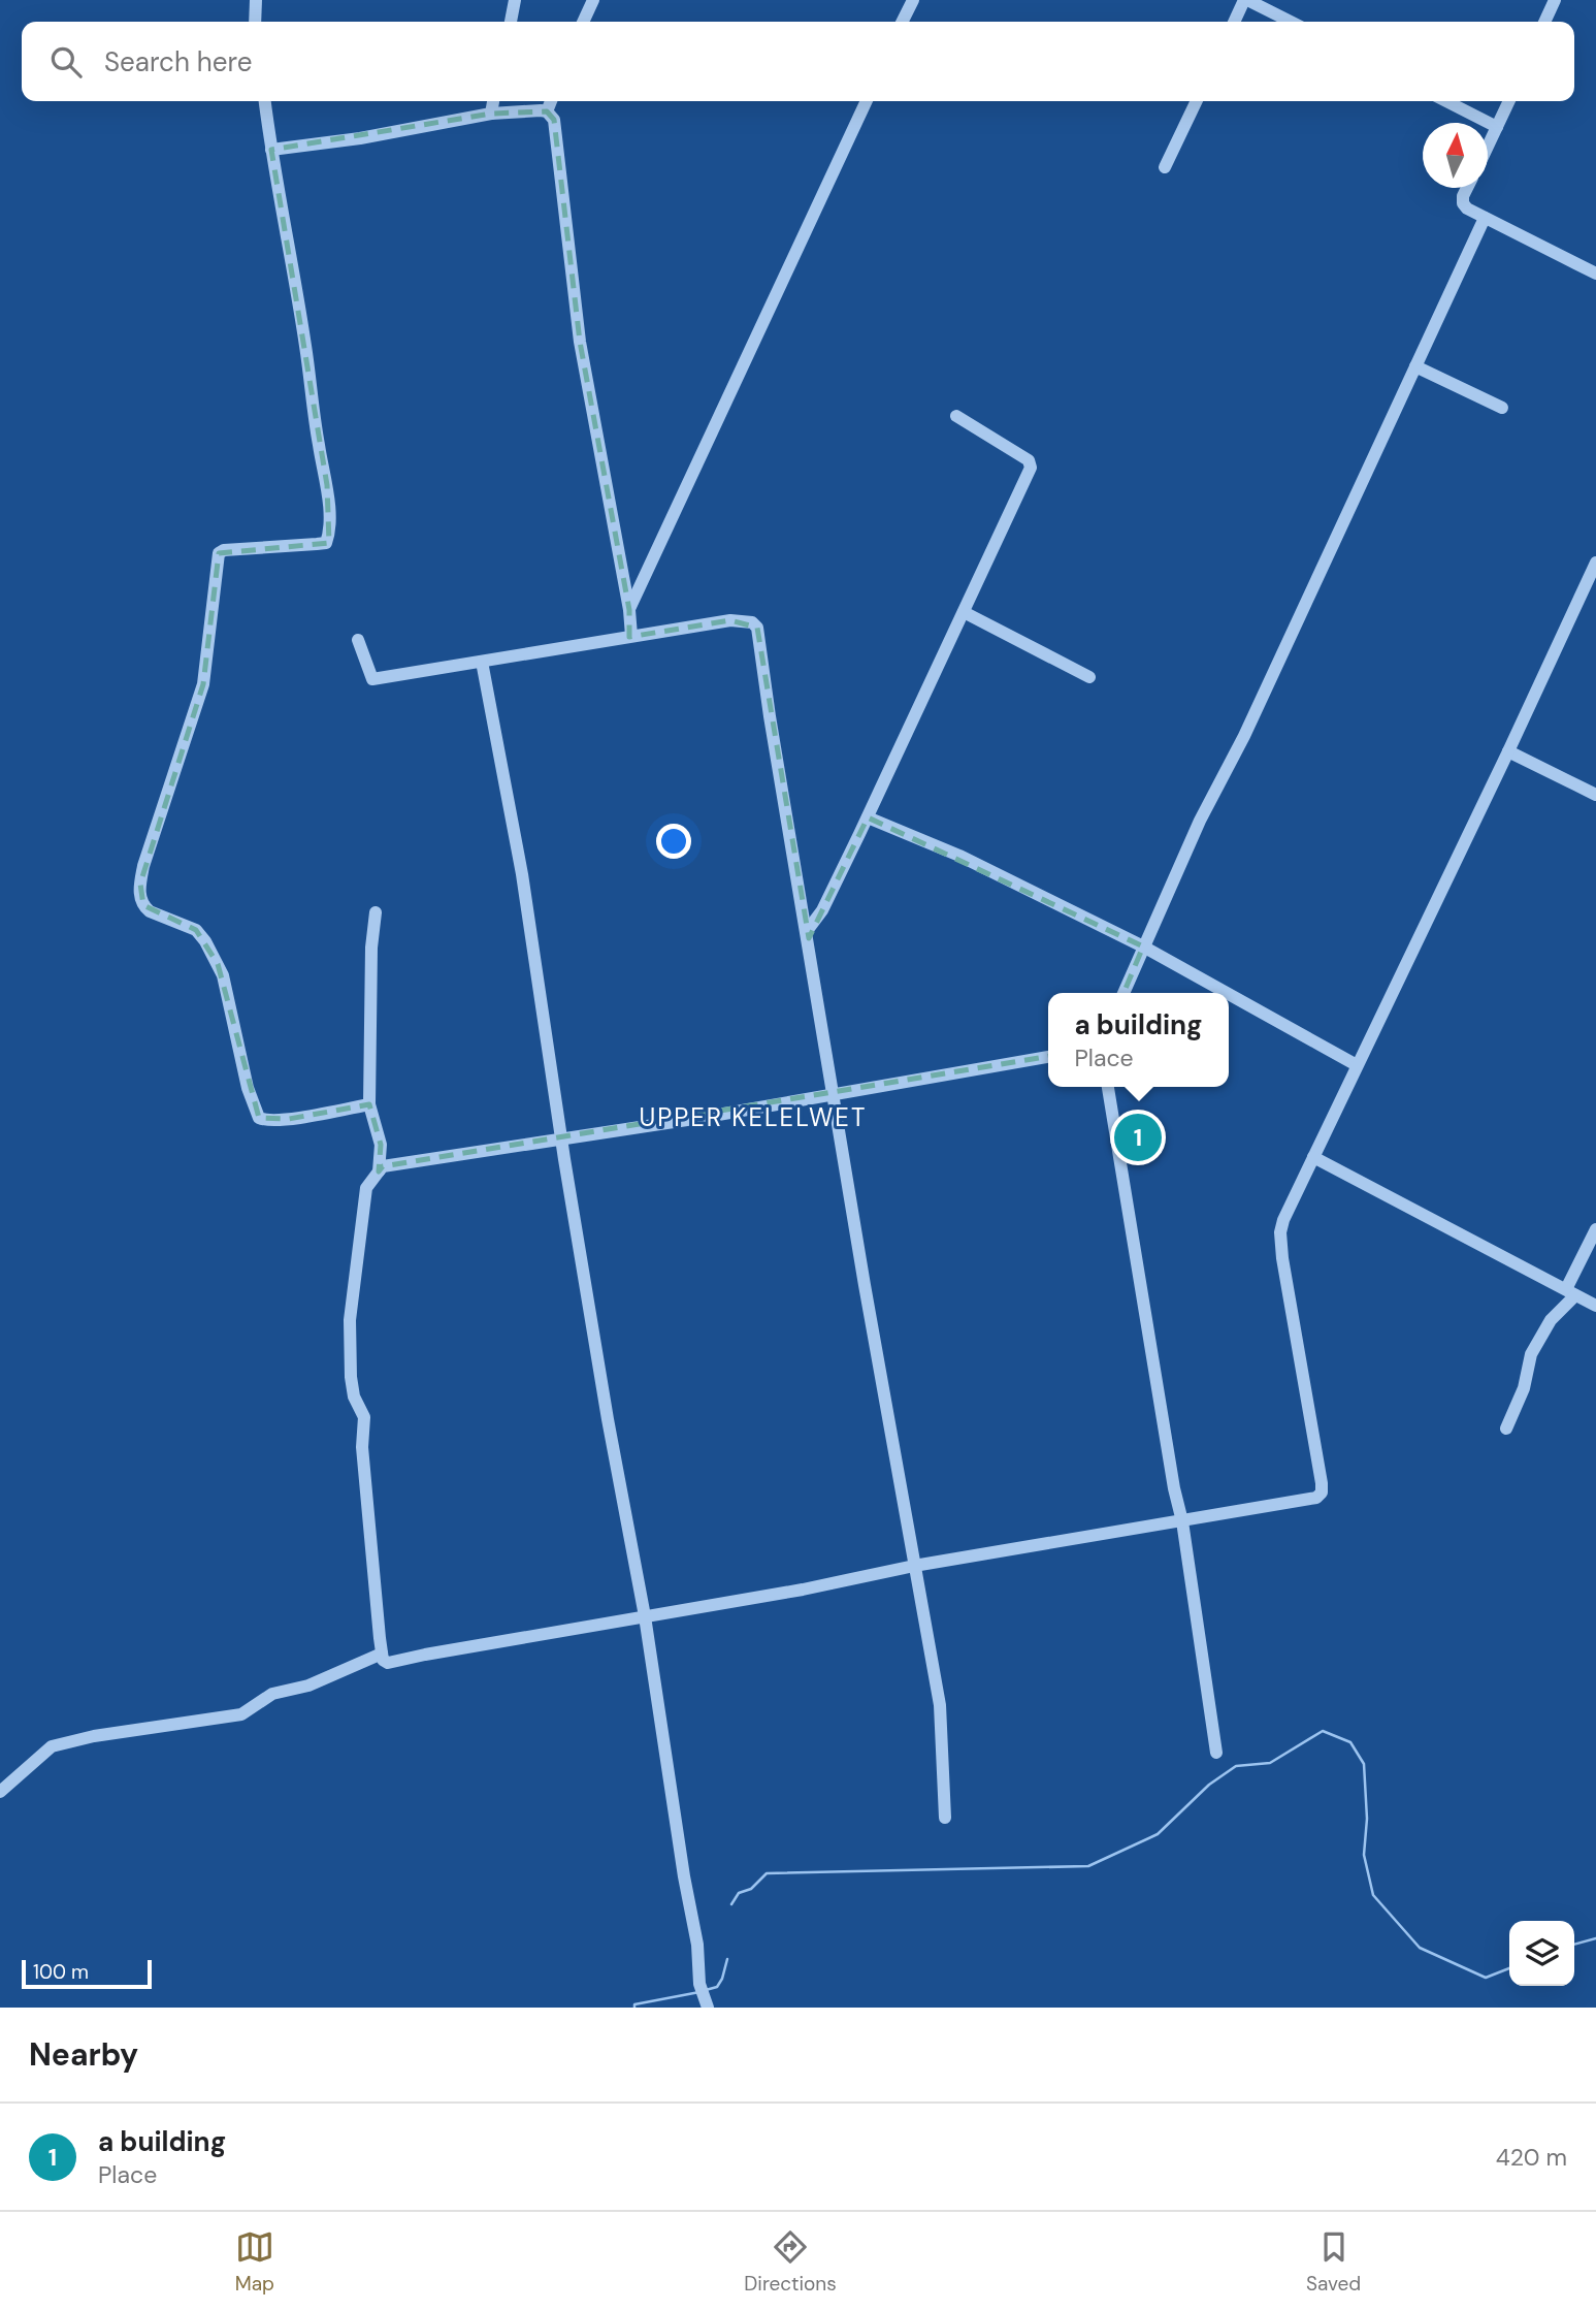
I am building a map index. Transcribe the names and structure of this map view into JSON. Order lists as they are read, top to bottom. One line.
{"districts":["UPPER KELELWET"],"scale_bar":"100 m","north":"top","page":{"search":"Search here","popup":["a building","Place"],"pins":"1","scale":"100 m","heading":"Nearby","list":[{"mark":"1","name":"a building","note":"Place","value":"420 m"}],"nav":["Map","Directions","Saved"]}}
